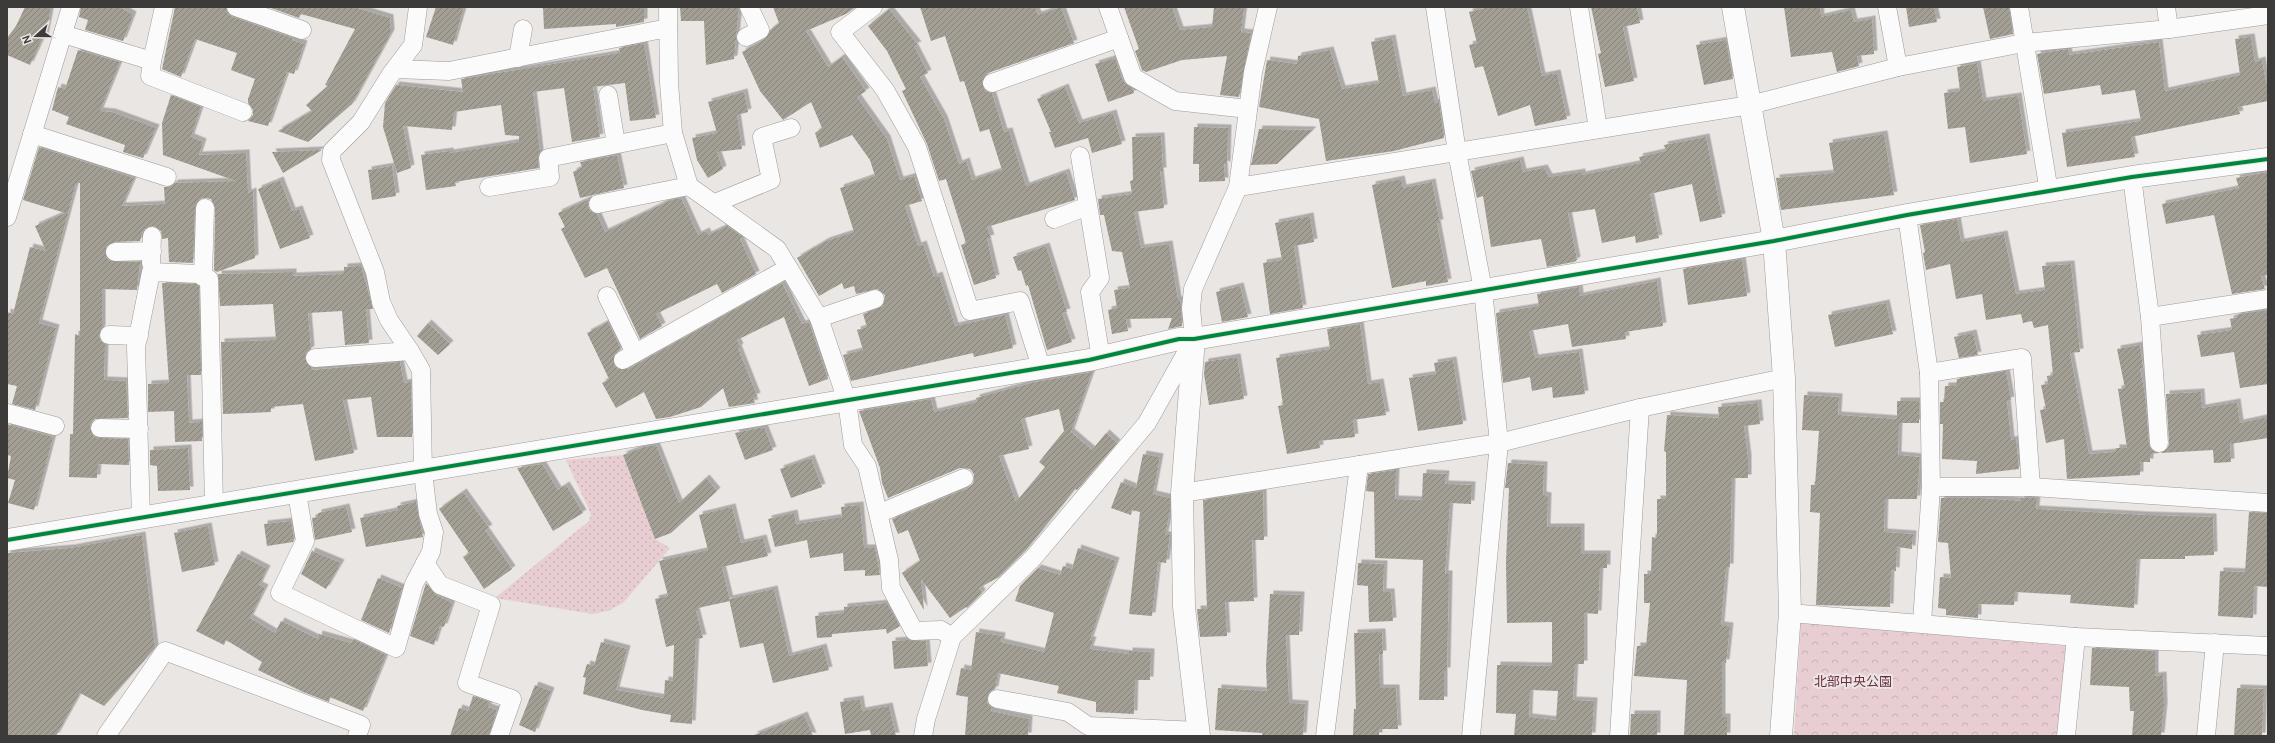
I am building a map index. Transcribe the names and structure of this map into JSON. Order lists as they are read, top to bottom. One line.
{"parks":["北部中央公園"],"north":"left"}
